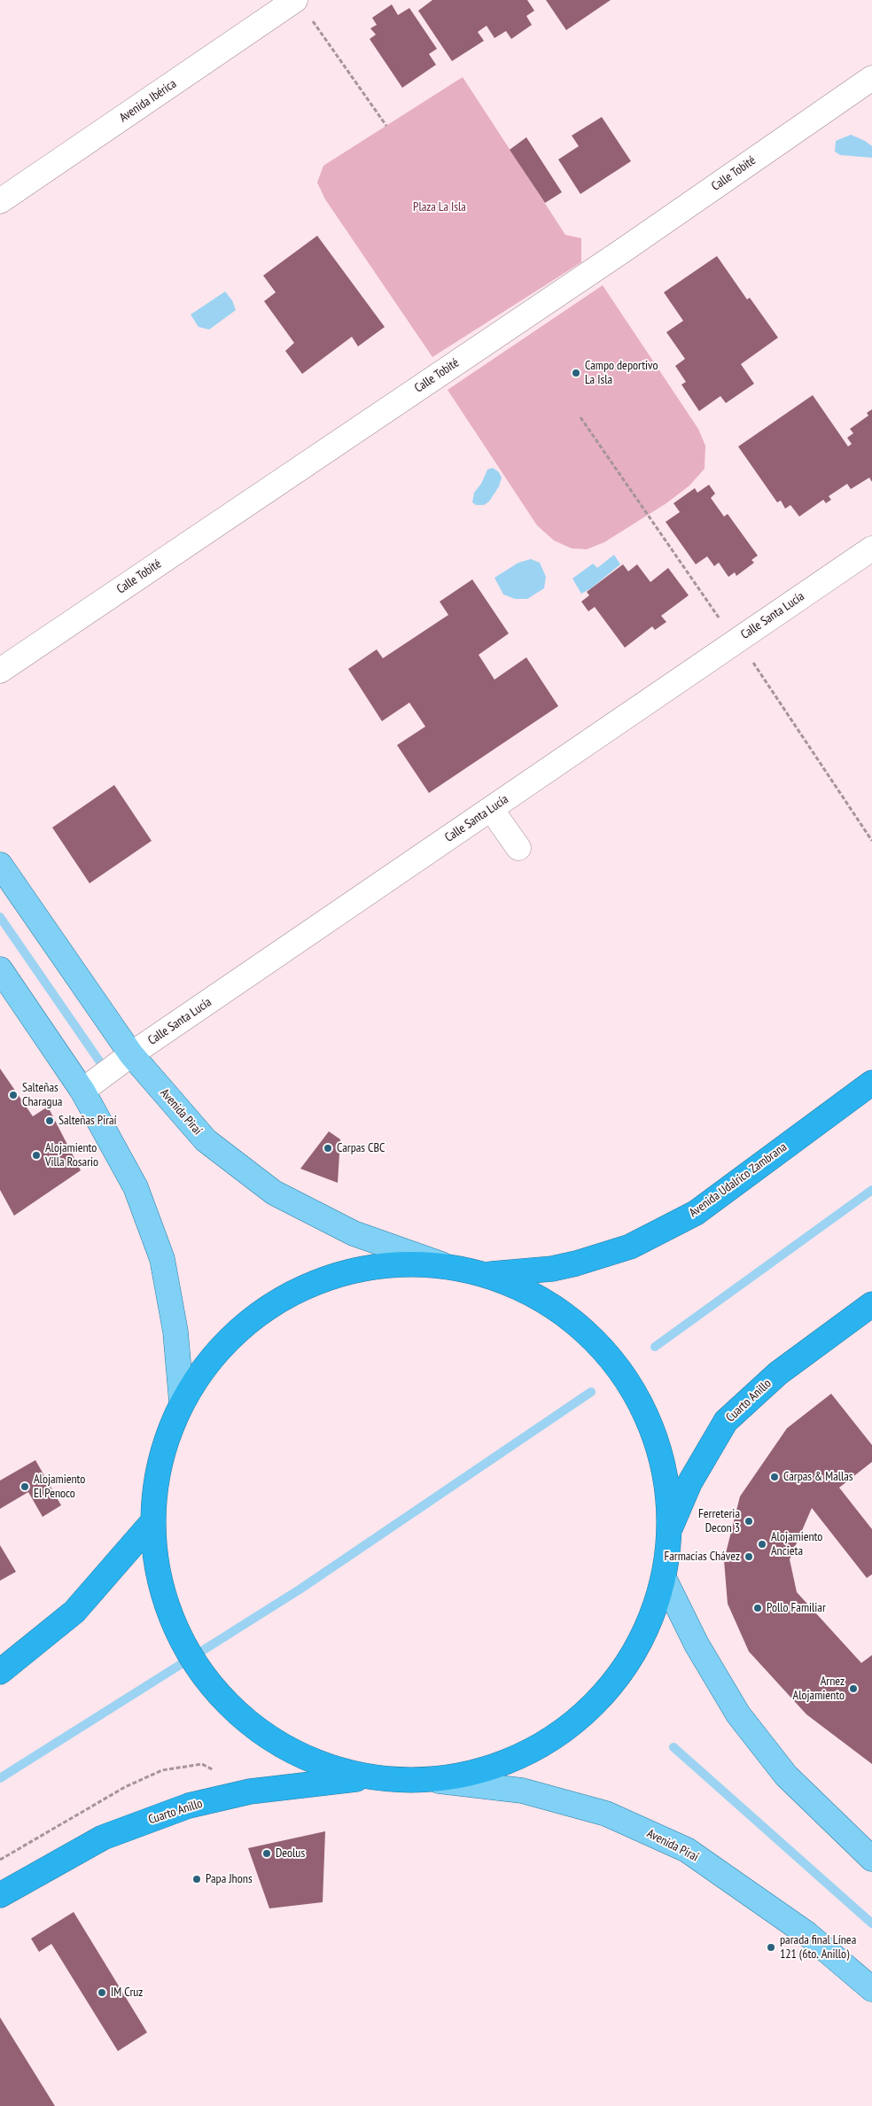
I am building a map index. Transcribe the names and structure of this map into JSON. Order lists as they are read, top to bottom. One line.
{"streets":{"highway":["Avenida Udalrico Zambrana","Cuarto Anillo"],"main road":["Avenida Piraí"],"street":["Avenida Ibérica","Calle Tobité","Calle Santa Lucía"]},"crossings":[["Calle Santa Lucía","Avenida Piraí"]],"parks":["Plaza La Isla"],"places":["Campo deportivo La Isla","Salteñas Charagua","Salteñas Piraí","Carpas CBC","Alojamiento Villa Rosario","Carpas & Mallas","Alojamiento El Penoco","Ferreteria Decon 3","Alojamiento Ancieta","Farmacias Chávez","Pollo Familiar","Arnez Alojamiento","Deolus","Papa Jhons","parada final Línea 121 (6to. Anillo)","IM Cruz"]}
